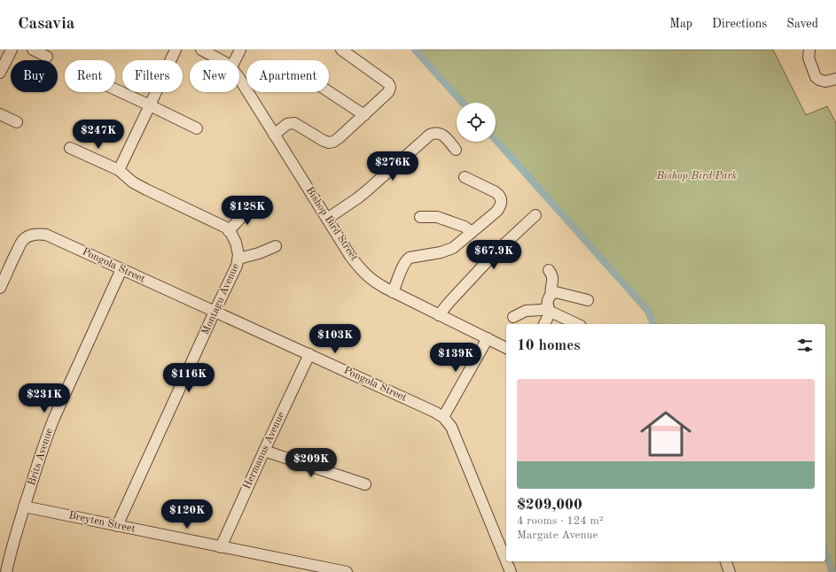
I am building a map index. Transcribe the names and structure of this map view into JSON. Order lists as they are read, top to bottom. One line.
{"streets":{"street":["Bishop Bird Street","Pongola Street","Montagu Avenue","Hermanus Avenue","Brits Avenue","Breyten Street"]},"crossings":[["Pongola Street","Montagu Avenue"],["Pongola Street","Hermanus Avenue"],["Pongola Street","Brits Avenue"],["Montagu Avenue","Breyten Street"],["Hermanus Avenue","Breyten Street"],["Brits Avenue","Breyten Street"]],"parks":["Bishop Bird Park"],"page":{"header":"Casavia","nav":["Map","Directions","Saved"],"chip":["Buy","Rent","Filters","New","Apartment"],"price":["$247K","$276K","$128K","$67.9K","$103K","$139K","$116K","$231K","$209K","$120K"],"heading":"10 homes","list":[{"name":"$209,000","note":"4 rooms · 124 m² · Margate Avenue"}]}}
